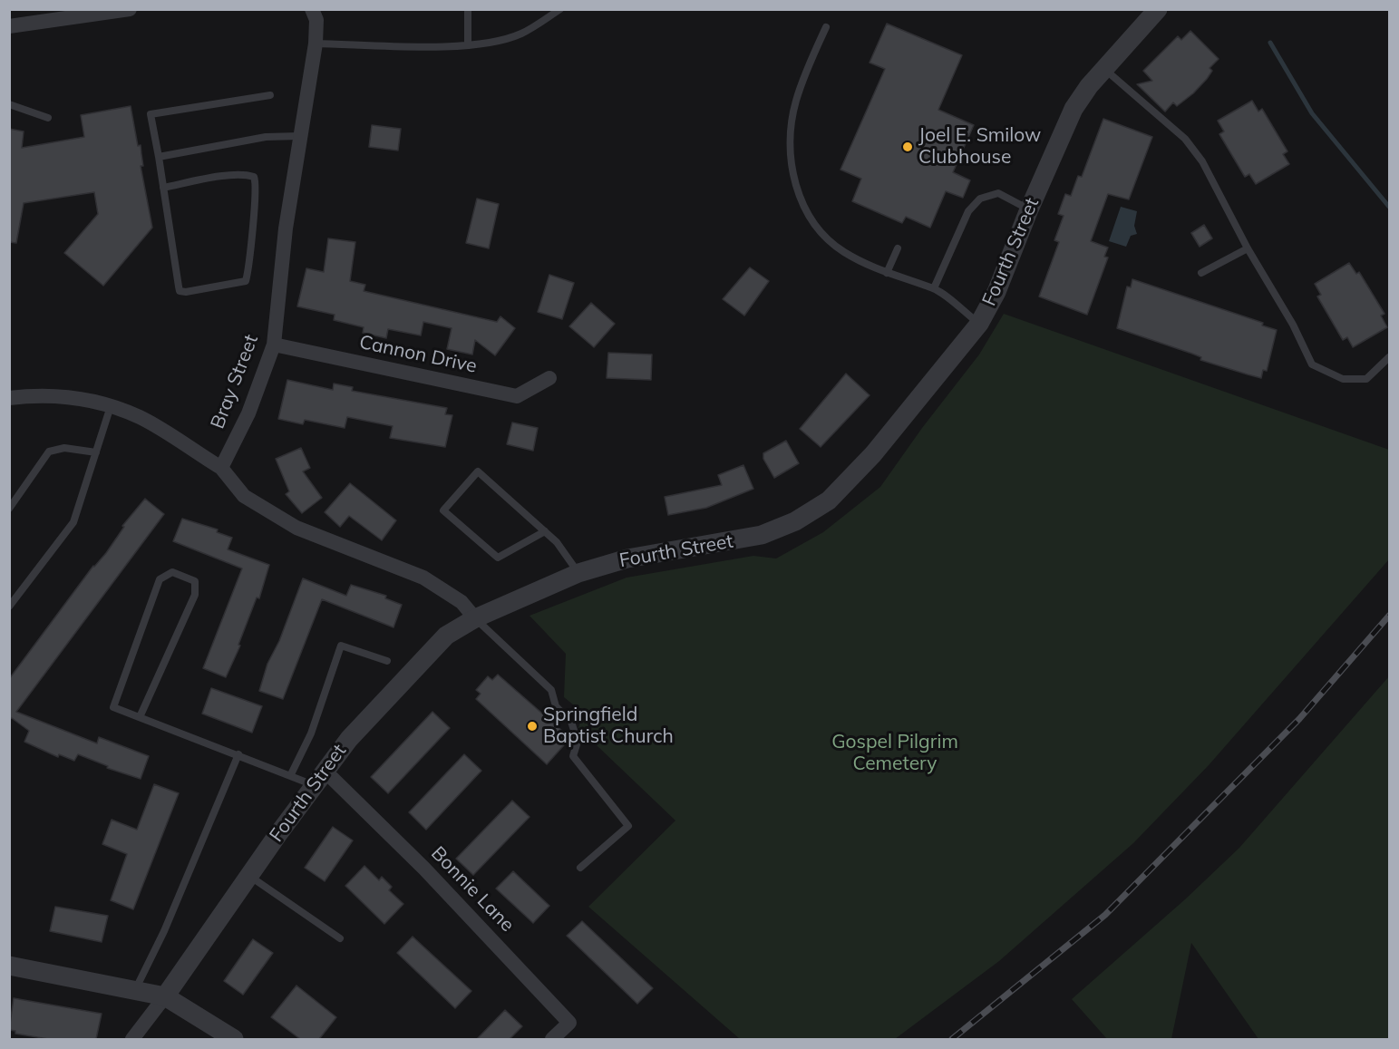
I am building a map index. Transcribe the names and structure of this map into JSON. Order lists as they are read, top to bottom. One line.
{"streets":{"street":["Fourth Street","Cannon Drive","Bray Street","Bonnie Lane"]},"crossings":[["Fourth Street","Bonnie Lane"],["Cannon Drive","Bray Street"]],"parks":["Gospel Pilgrim Cemetery"],"places":["Joel E. Smilow Clubhouse","Springfield Baptist Church"]}
